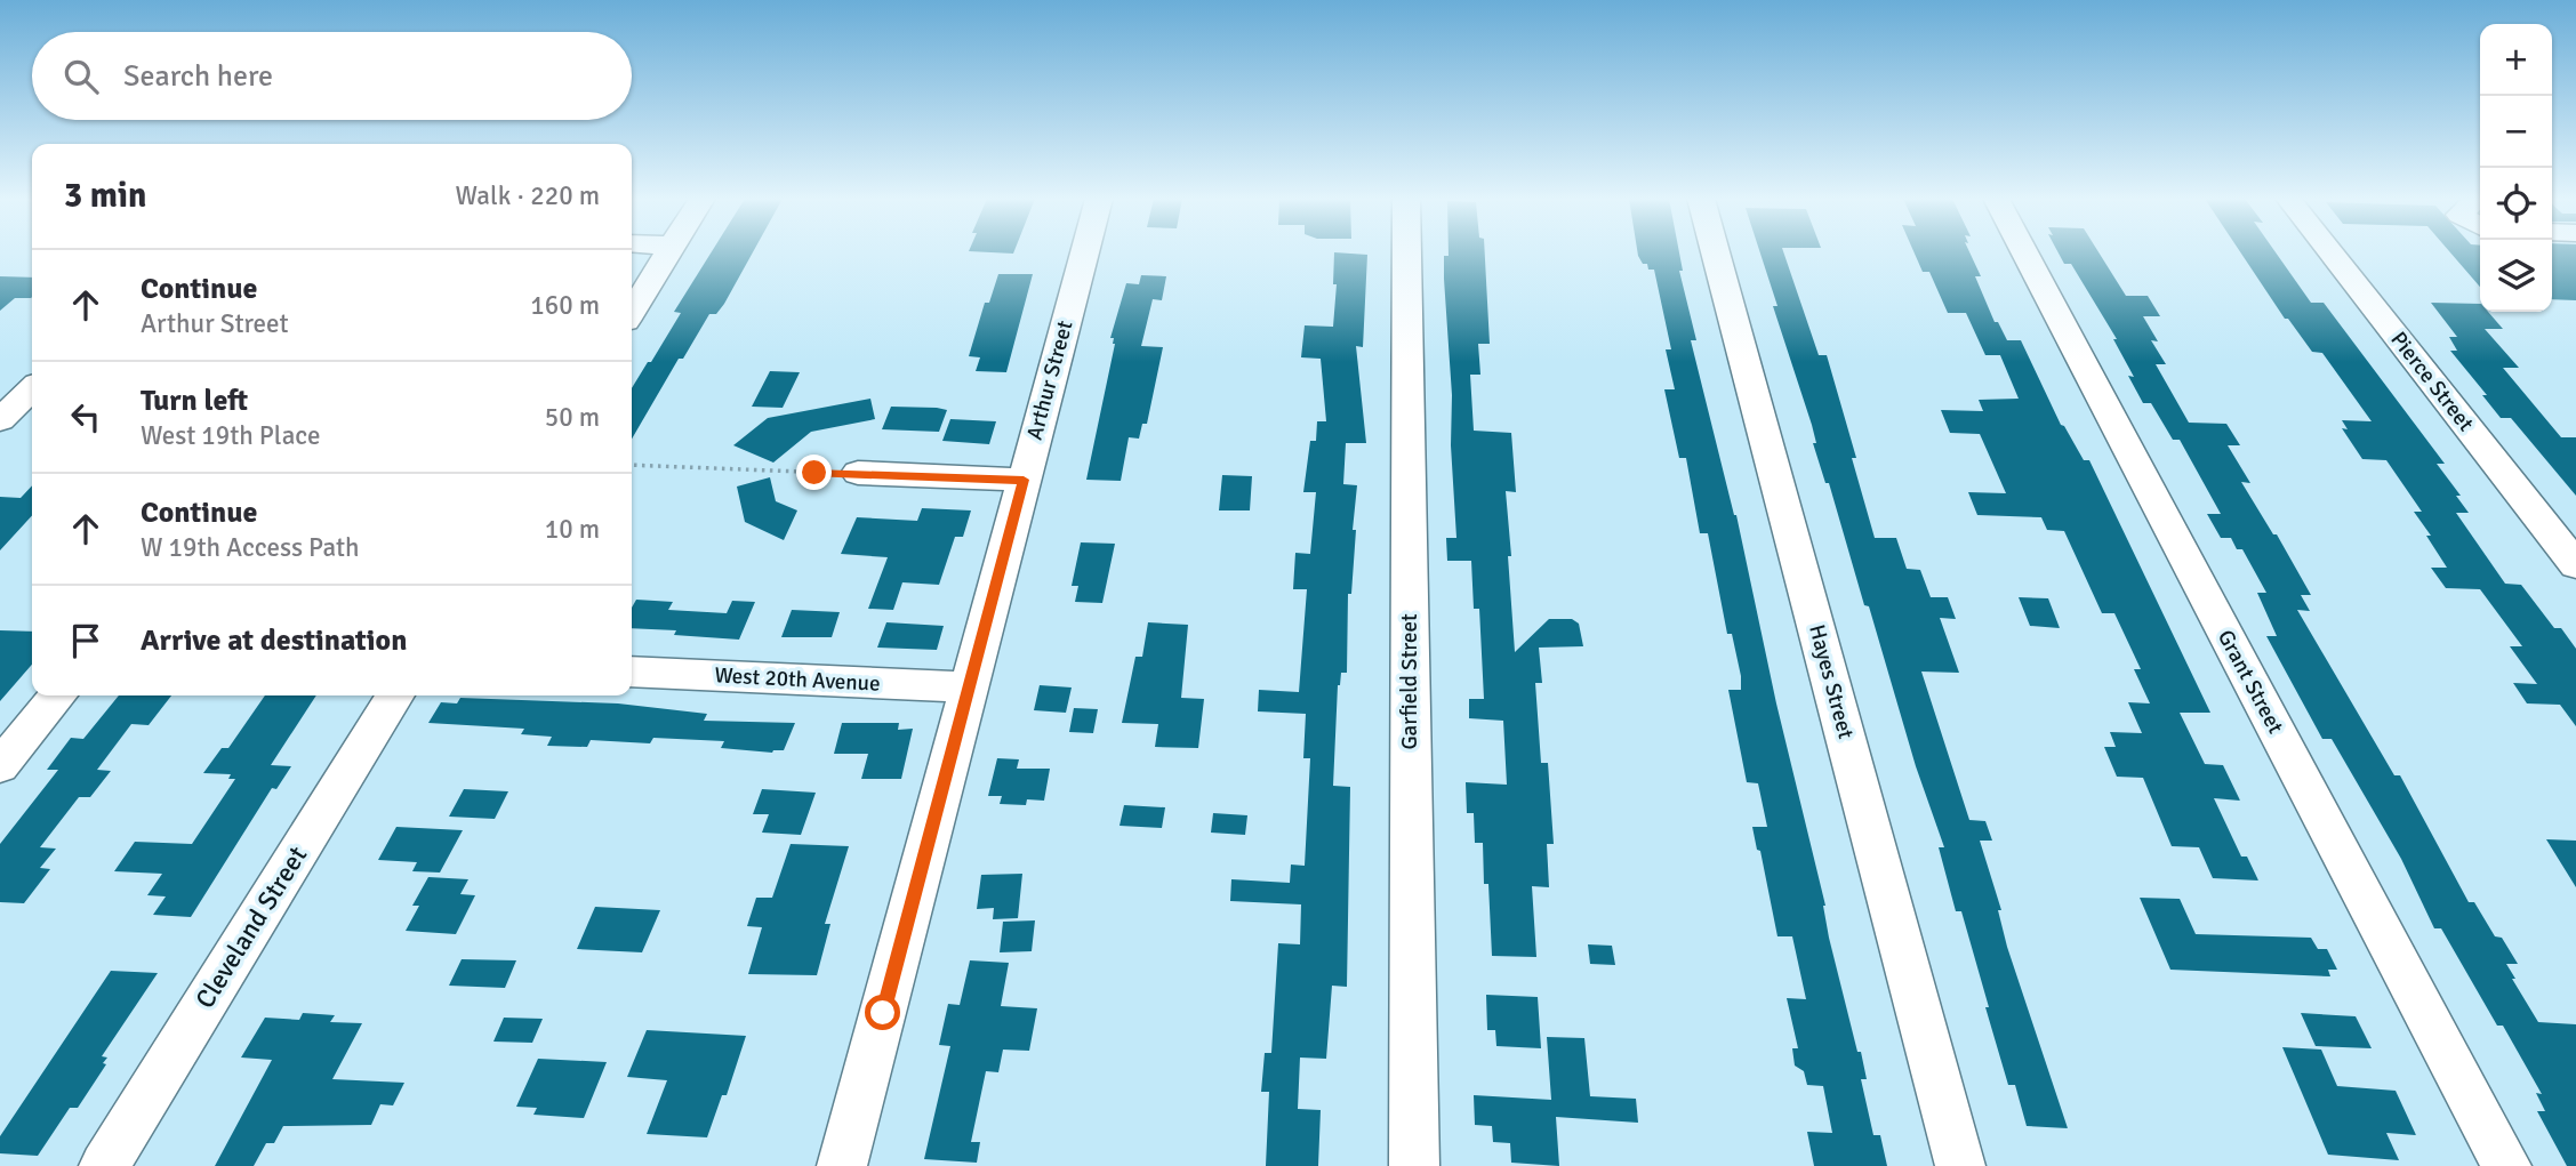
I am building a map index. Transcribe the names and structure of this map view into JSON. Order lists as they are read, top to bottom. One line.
{"streets":{"street":["Arthur Street","Pierce Street","West 20th Avenue","Garfield Street","Hayes Street","Grant Street","Cleveland Street"]},"crossings":[["Arthur Street","West 20th Avenue"]],"page":{"map_buttons":["+","−"],"search":"Search here","heading":["3 min","Walk · 220 m"],"list":[["Continue","Arthur Street","160 m"],["Turn left","West 19th Place","50 m"],["Continue","W 19th Access Path","10 m"],"Arrive at destination"]}}
